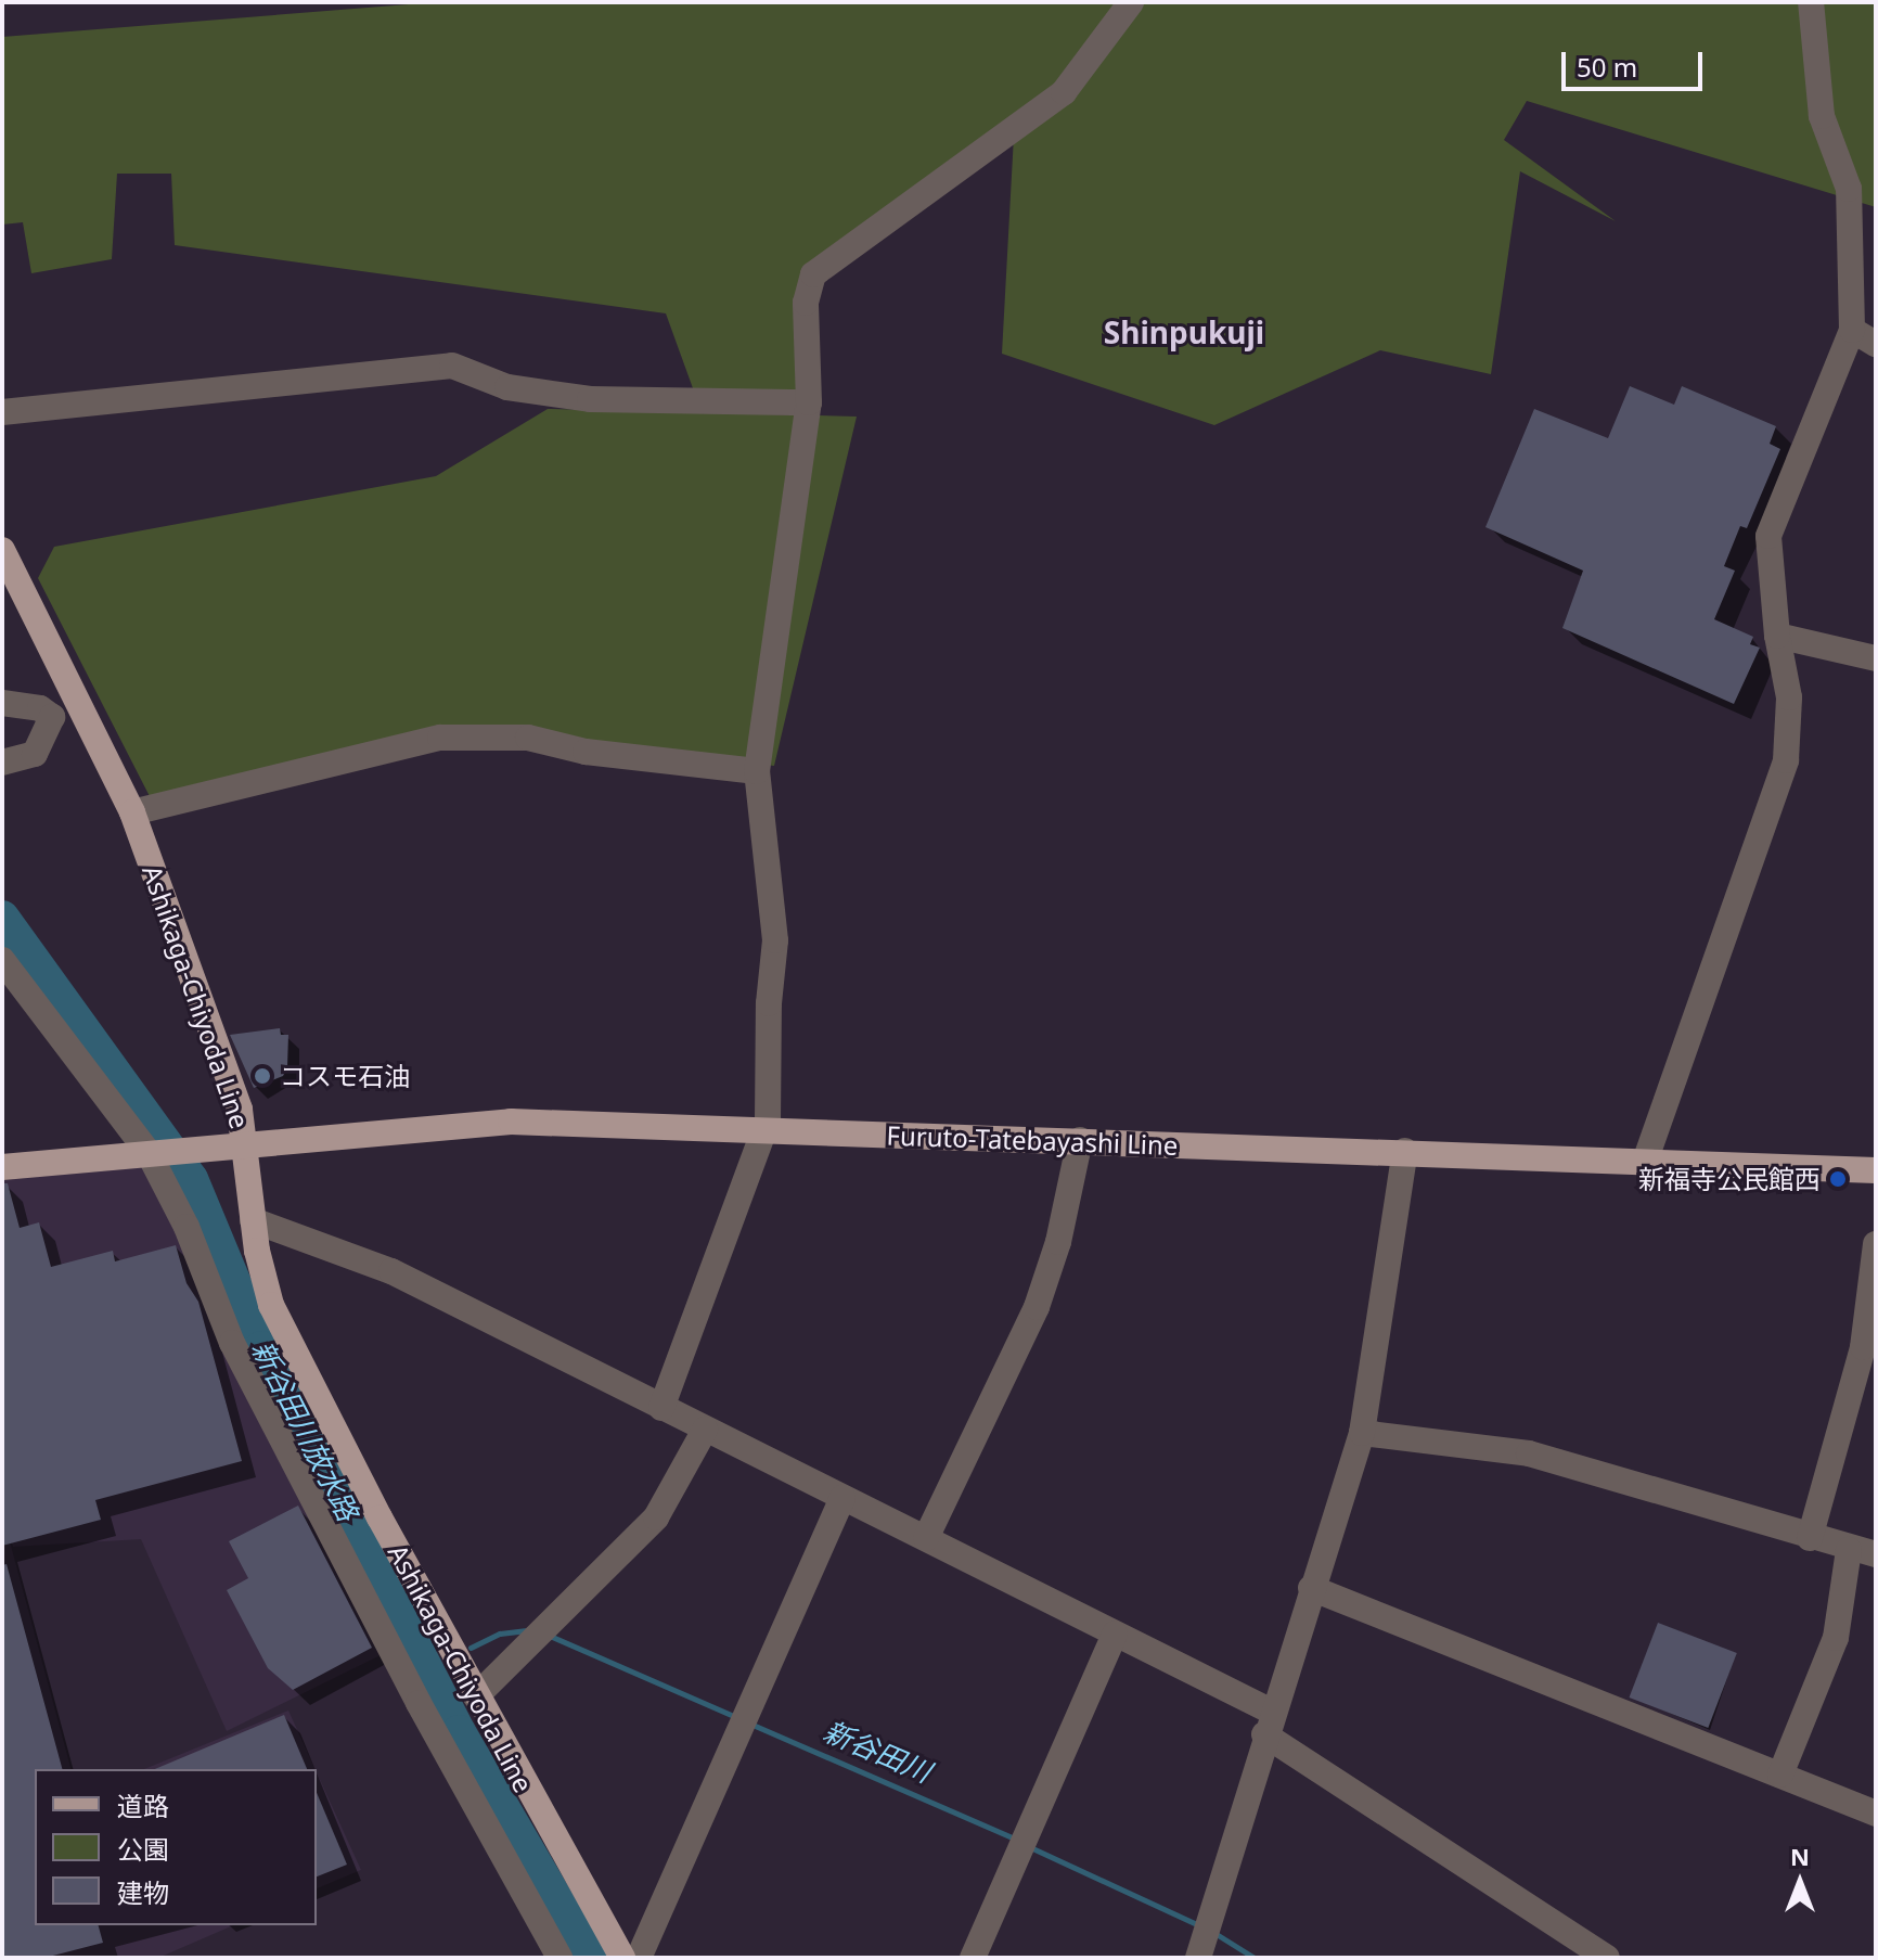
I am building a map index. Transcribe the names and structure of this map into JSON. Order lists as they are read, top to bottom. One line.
{"streets":{"main road":["Ashikaga-Chiyoda Line","Furuto-Tatebayashi Line"]},"crossings":[["Ashikaga-Chiyoda Line","Furuto-Tatebayashi Line"]],"districts":["Shinpukuji"],"water":["新谷田川放水路","新谷田川"],"places":["コスモ石油","新福寺公民館西"],"legend":["道路","公園","建物"],"scale_bar":"50 m","north":"top"}
